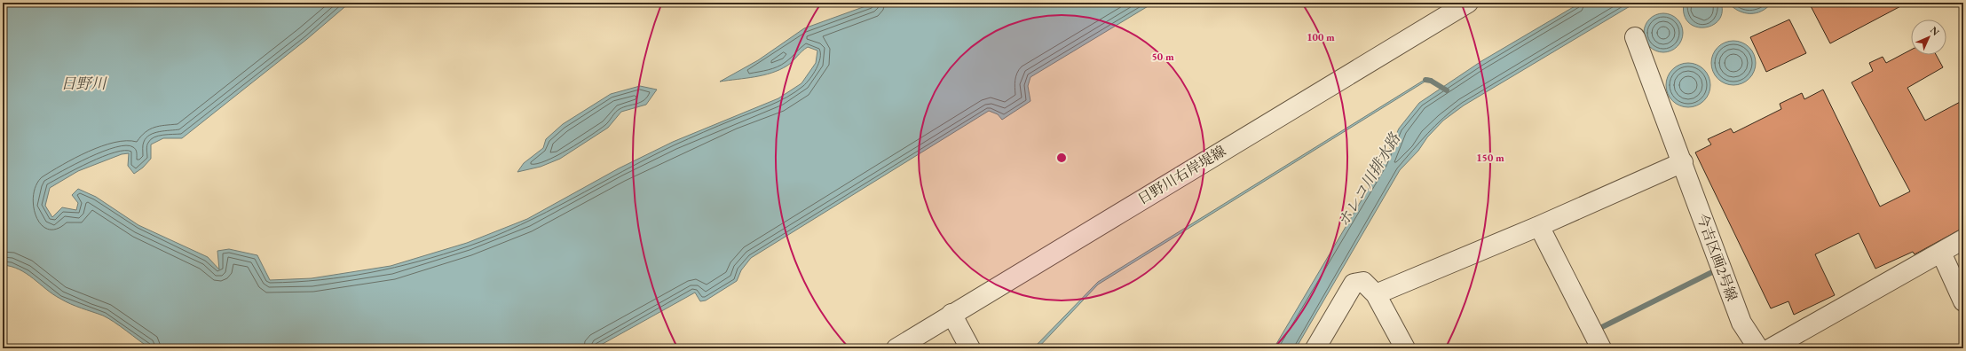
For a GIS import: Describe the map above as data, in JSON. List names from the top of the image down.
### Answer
{
  "streets": {
    "street": ["日野川右岸堤線", "今吉区画2号線"]
  },
  "water": ["日野川", "ホレコ川排水路"],
  "north": "top right",
  "rings": ["100 m", "50 m", "150 m"]
}
